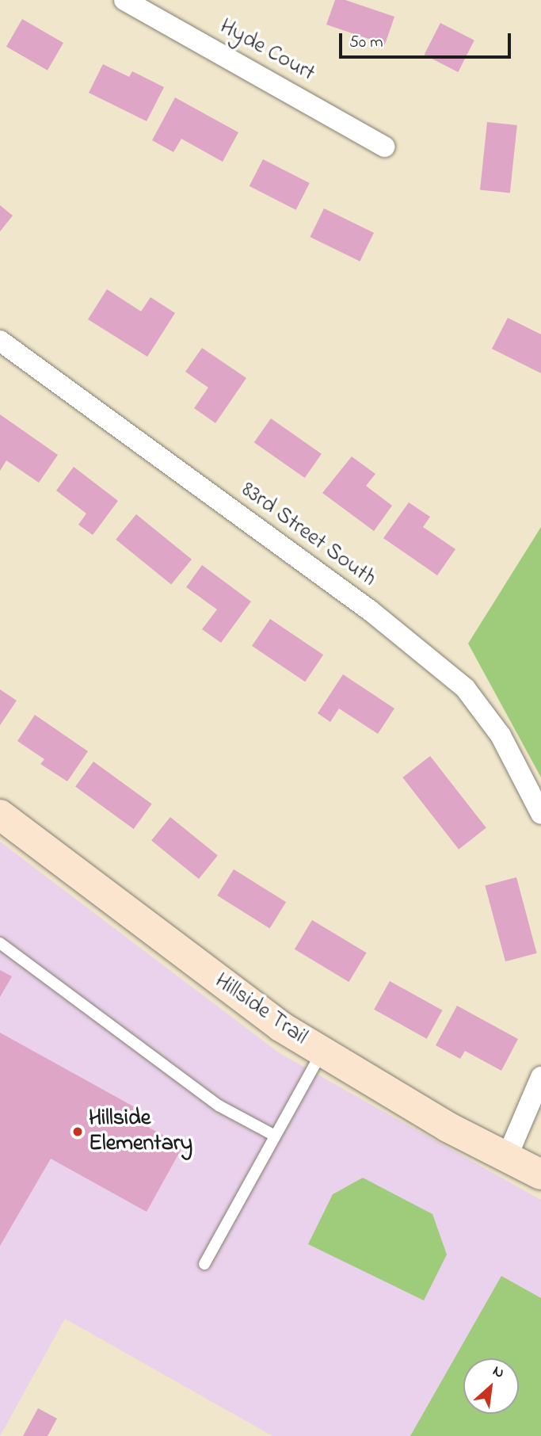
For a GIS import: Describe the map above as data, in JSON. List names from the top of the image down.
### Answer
{
  "streets": {
    "street": ["Hyde Court", "83rd Street South", "Hillside Trail"]
  },
  "places": ["Hillside Elementary"],
  "scale_bar": "50 m",
  "north": "top right"
}
